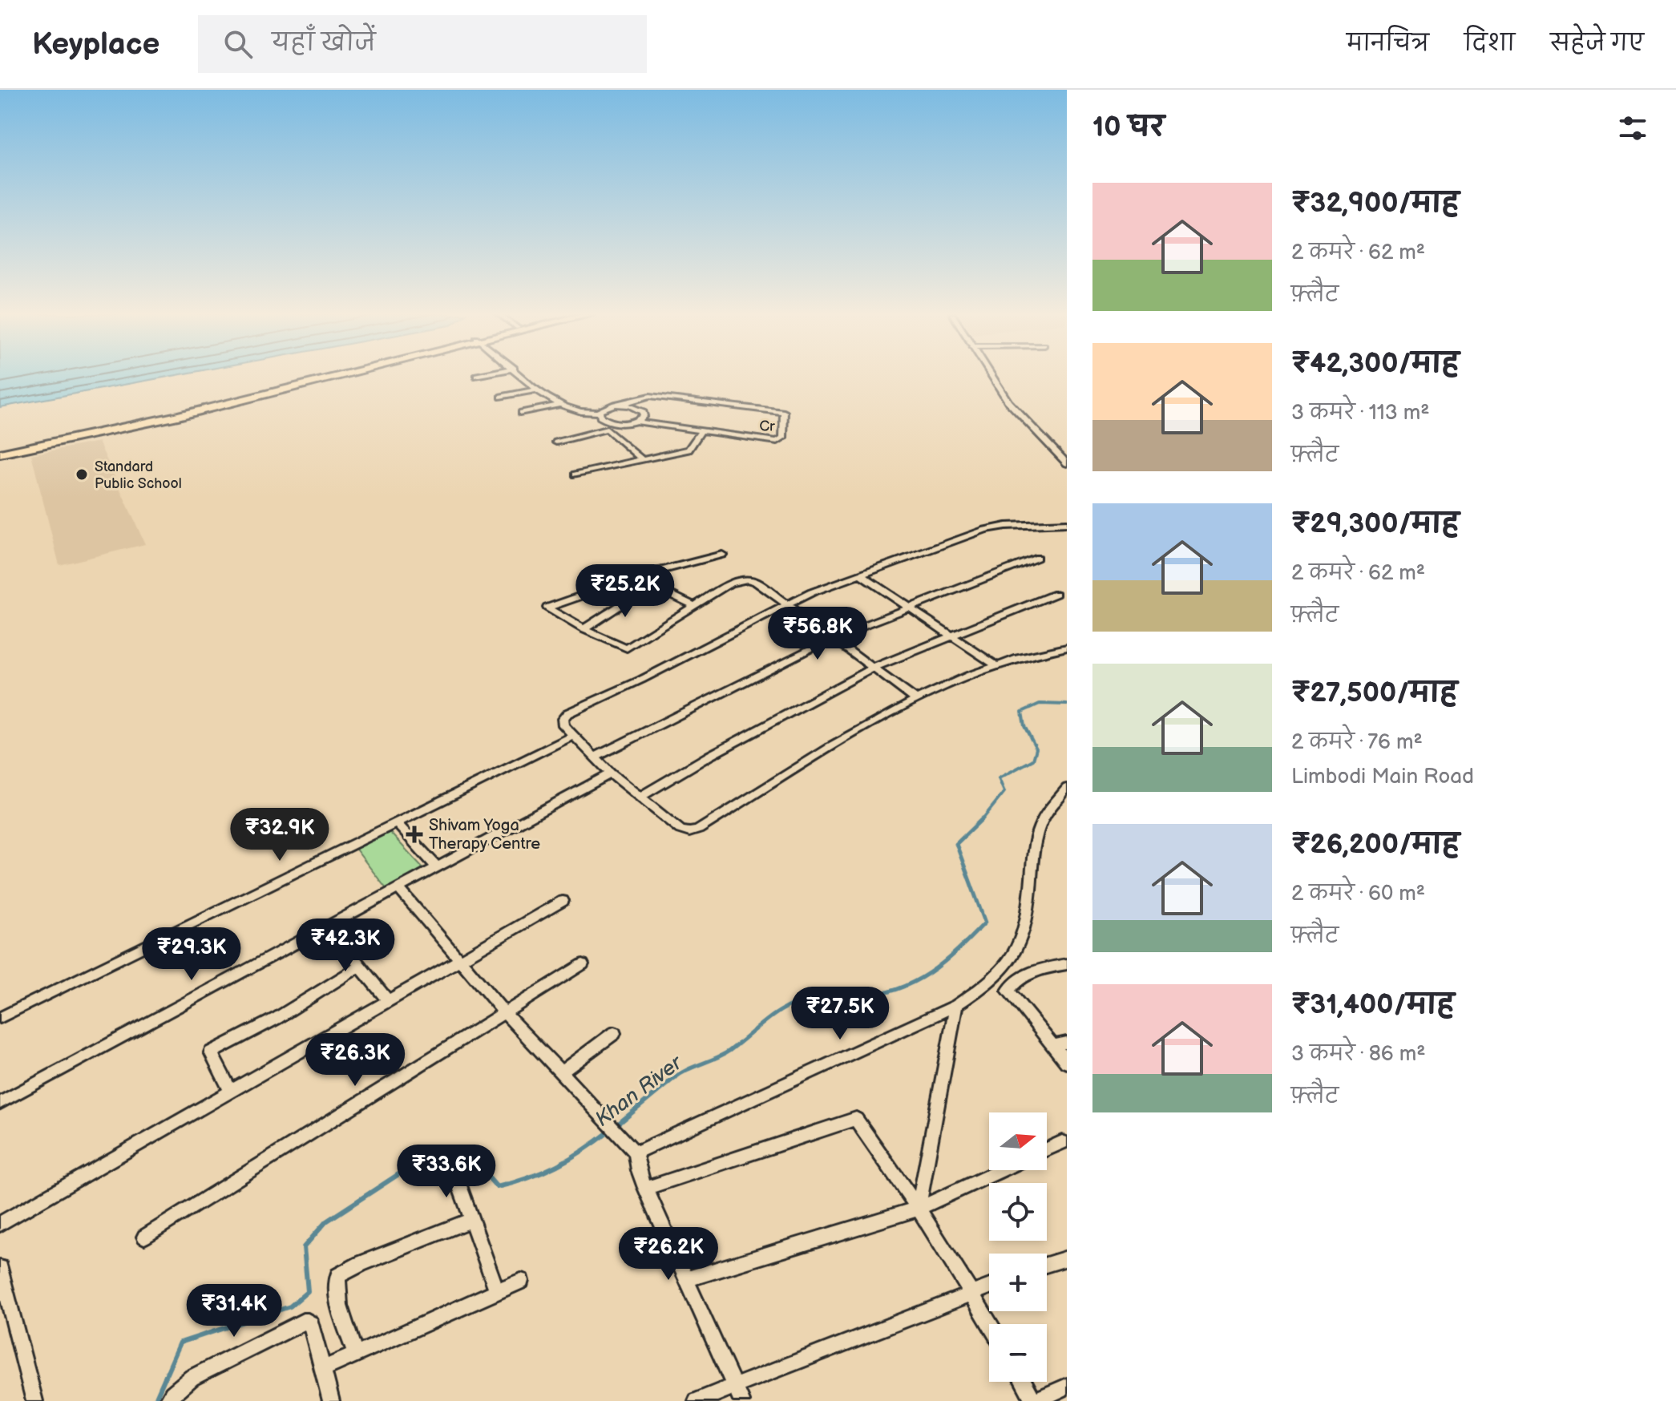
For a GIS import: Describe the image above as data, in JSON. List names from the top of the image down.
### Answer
{
  "streets": {
    "street": ["Cr"]
  },
  "water": ["Khan River"],
  "places": {
    "other": ["Standard Public School"],
    "health": ["Shivam Yoga Therapy Centre"]
  },
  "north": "right",
  "page": {
    "header": "Keyplace",
    "search": "यहाँ खोजें",
    "nav": ["मानचित्र", "दिशा", "सहेजे गए"],
    "heading": "10 घर",
    "list": [
      {
        "name": "₹32,900/माह",
        "note": "2 कमरे · 62 m² · फ़्लैट"
      },
      {
        "name": "₹42,300/माह",
        "note": "3 कमरे · 113 m² · फ़्लैट"
      },
      {
        "name": "₹29,300/माह",
        "note": "2 कमरे · 62 m² · फ़्लैट"
      },
      {
        "name": "₹27,500/माह",
        "note": "2 कमरे · 76 m² · Limbodi Main Road"
      },
      {
        "name": "₹26,200/माह",
        "note": "2 कमरे · 60 m² · फ़्लैट"
      },
      {
        "name": "₹31,400/माह",
        "note": "3 कमरे · 86 m² · फ़्लैट"
      }
    ],
    "price": [
      "₹25.2K",
      "₹56.8K",
      "₹32.9K",
      "₹42.3K",
      "₹29.3K",
      "₹27.5K",
      "₹26.3K",
      "₹33.6K",
      "₹26.2K",
      "₹31.4K"
    ],
    "map_buttons": ["+", "−"]
  }
}
